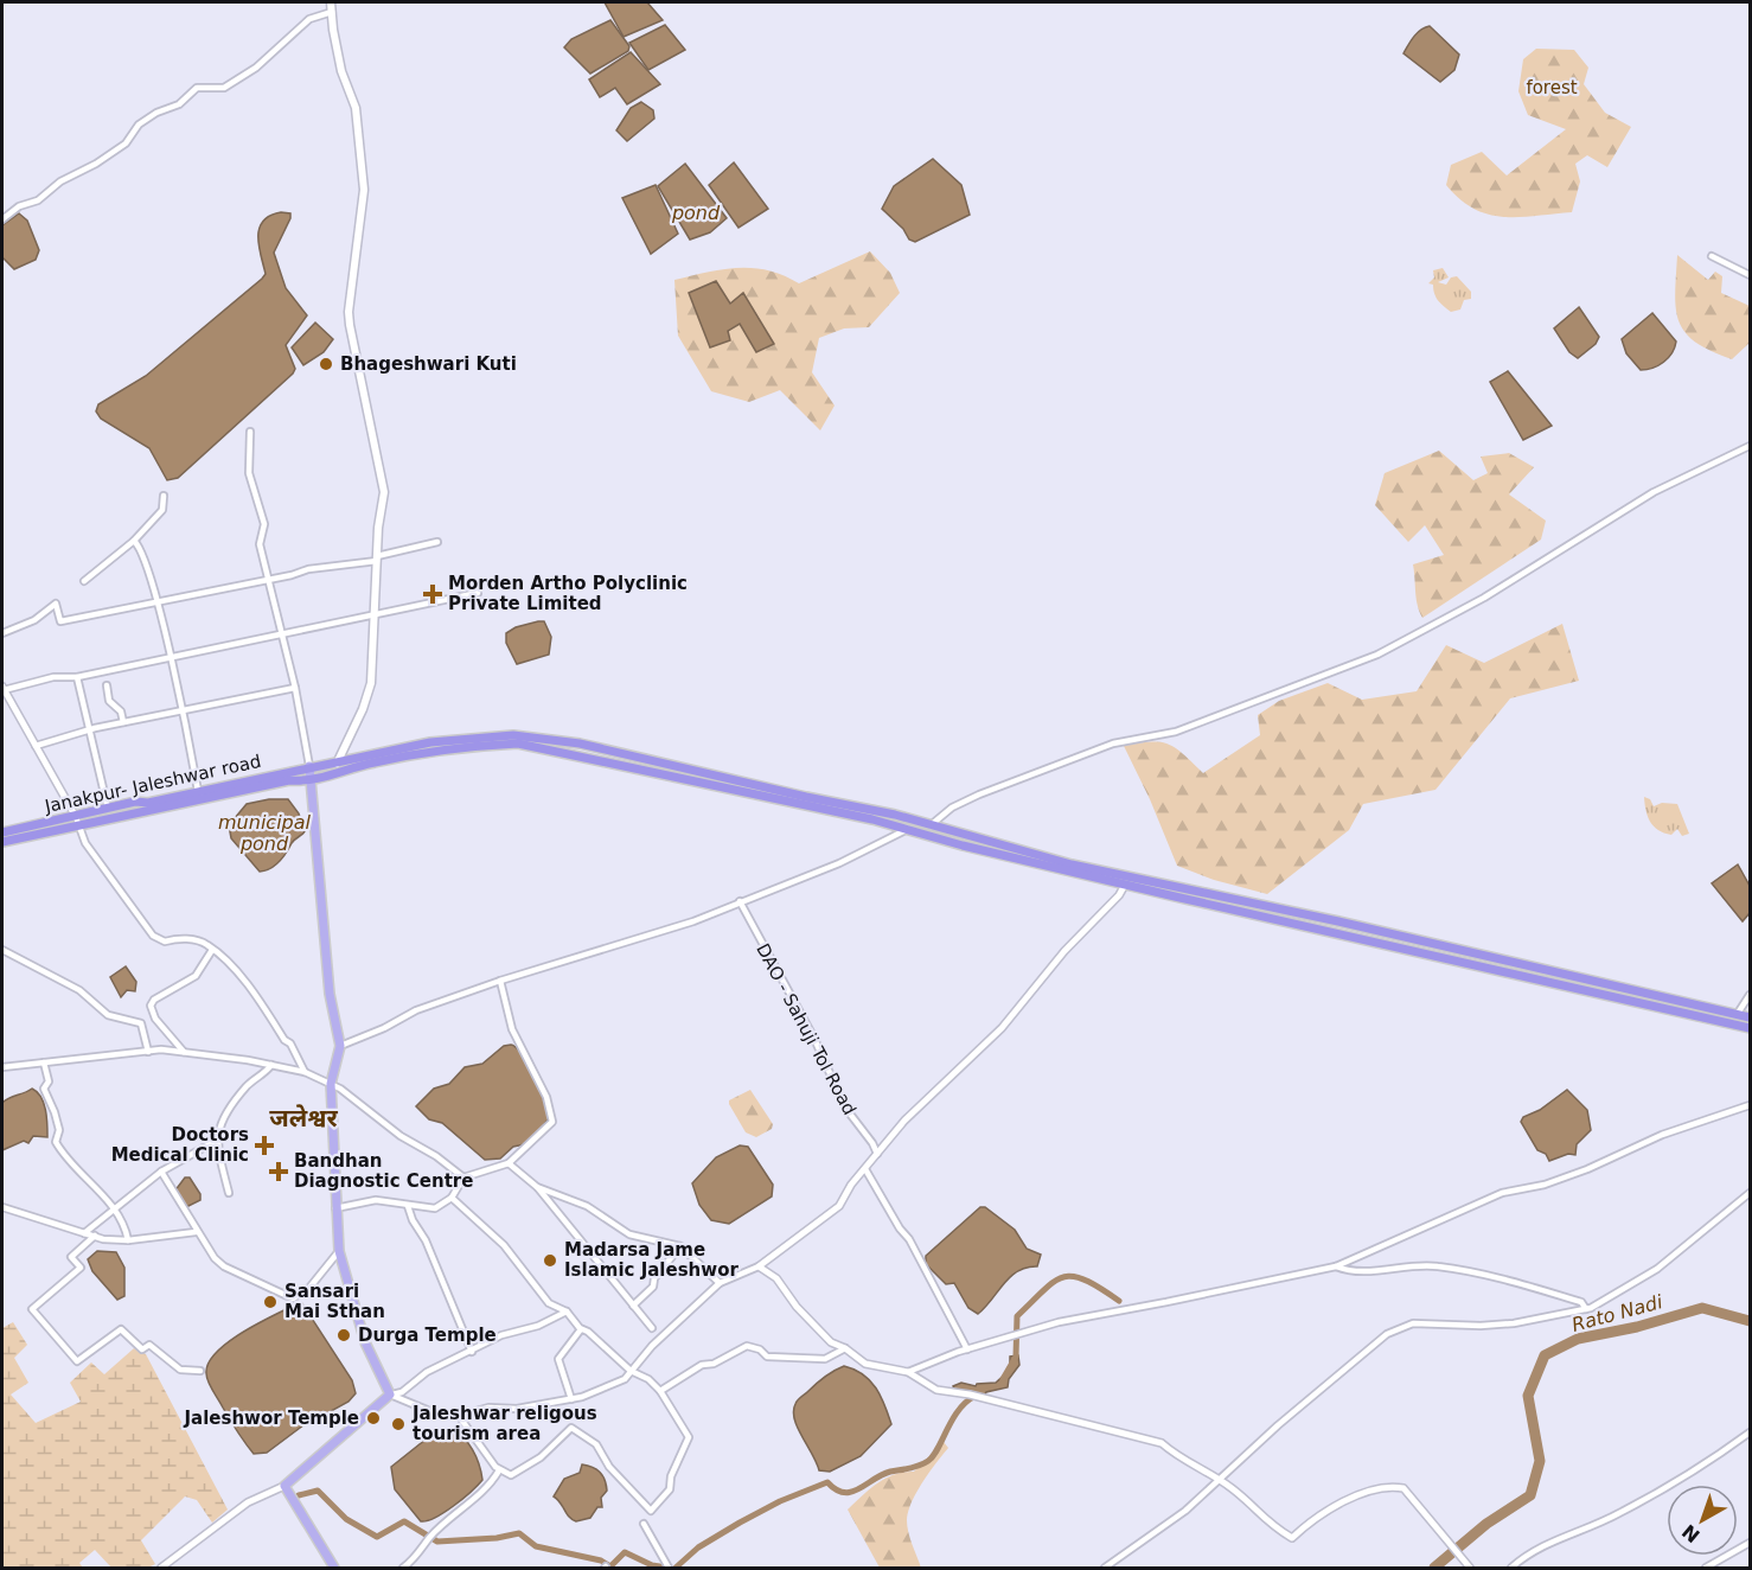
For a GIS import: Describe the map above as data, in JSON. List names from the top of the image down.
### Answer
{
  "streets": {
    "highway": ["Janakpur- Jaleshwar road"],
    "street": ["DAO - Sahuji Tol Road"]
  },
  "districts": ["जलेश्वर"],
  "water": ["pond", "municipal pond", "Rato Nadi"],
  "parks": ["forest"],
  "places": {
    "other": [
      "Bhageshwari Kuti",
      "Madarsa Jame Islamic Jaleshwor",
      "Sansari Mai Sthan",
      "Durga Temple",
      "Jaleshwor Temple",
      "Jaleshwar religous tourism area"
    ],
    "health": ["Morden Artho Polyclinic Private Limited", "Doctors Medical Clinic", "Bandhan Diagnostic Centre"]
  },
  "north": "bottom left"
}
